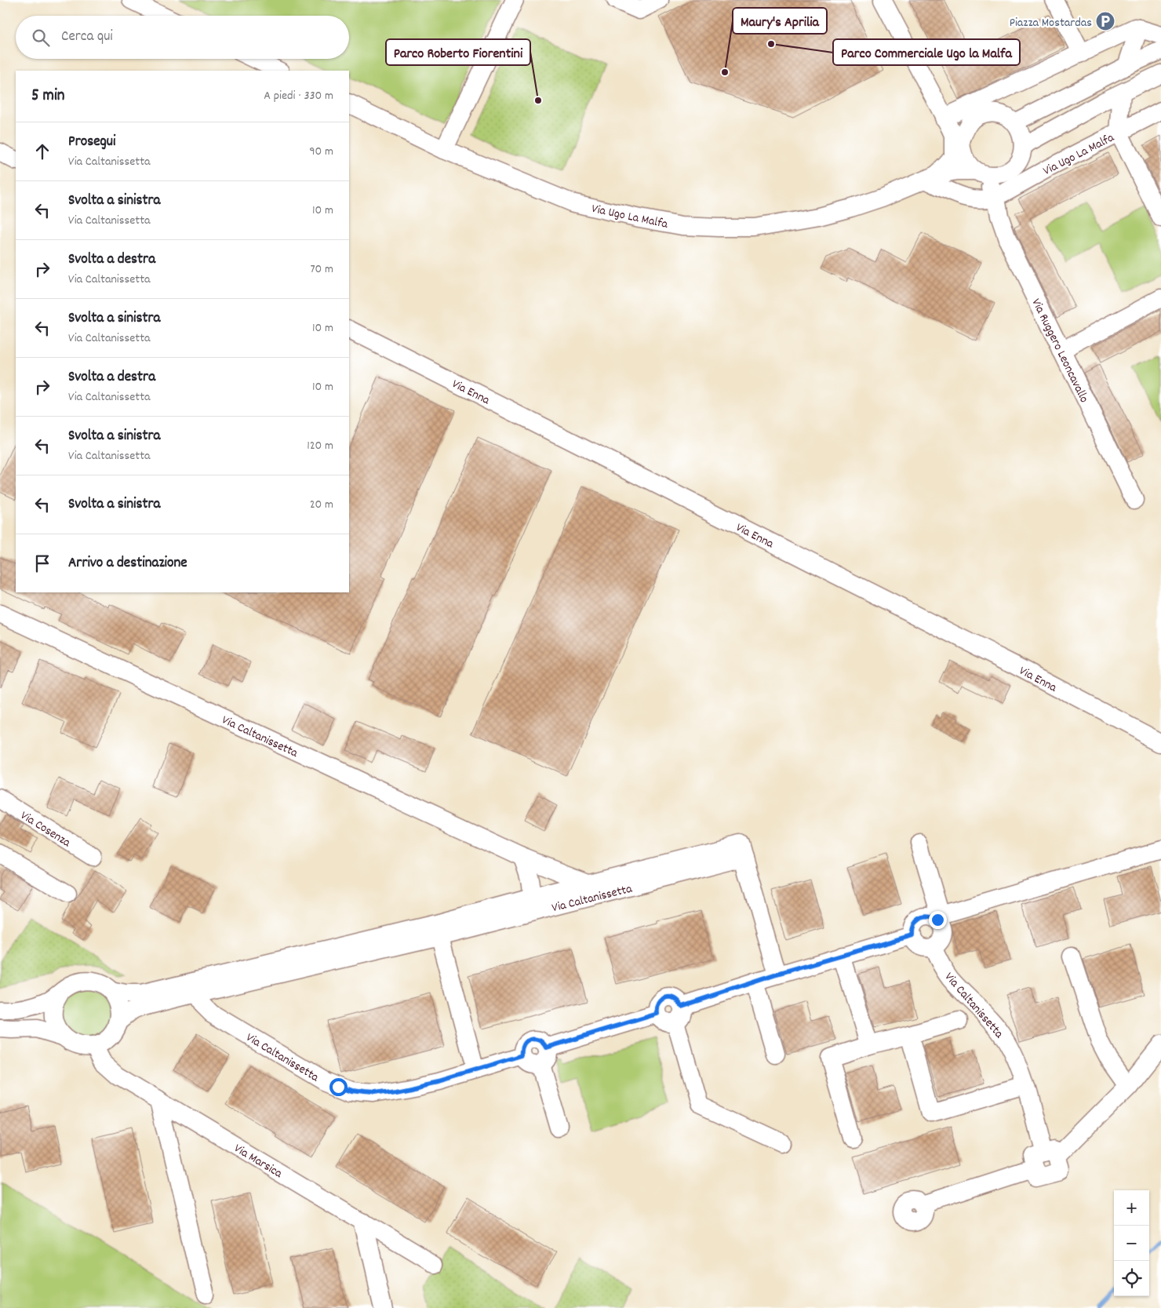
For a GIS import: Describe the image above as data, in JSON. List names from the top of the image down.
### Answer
{
  "streets": {
    "street": [
      "Via Ugo La Malfa",
      "Via Ruggero Leoncavallo",
      "Via Enna",
      "Via Caltanissetta",
      "Via Cosenza",
      "Via Marsica"
    ]
  },
  "crossings": [
    ["Via Ugo La Malfa", "Via Ruggero Leoncavallo"],
    ["Via Caltanissetta", "Via Marsica"]
  ],
  "places": {
    "parking": ["Piazza Mostardas"],
    "other": ["Parco Commerciale Ugo la Malfa", "Maury's Aprilia", "Parco Roberto Fiorentini"]
  },
  "page": {
    "search": "Cerca qui",
    "heading": ["5 min", "A piedi · 330 m"],
    "list": [
      ["Prosegui", "Via Caltanissetta", "90 m"],
      ["Svolta a sinistra", "Via Caltanissetta", "10 m"],
      ["Svolta a destra", "Via Caltanissetta", "70 m"],
      ["Svolta a sinistra", "Via Caltanissetta", "10 m"],
      ["Svolta a destra", "Via Caltanissetta", "10 m"],
      ["Svolta a sinistra", "Via Caltanissetta", "120 m"],
      ["Svolta a sinistra", "20 m"],
      "Arrivo a destinazione"
    ],
    "map_buttons": ["+", "−"]
  }
}
